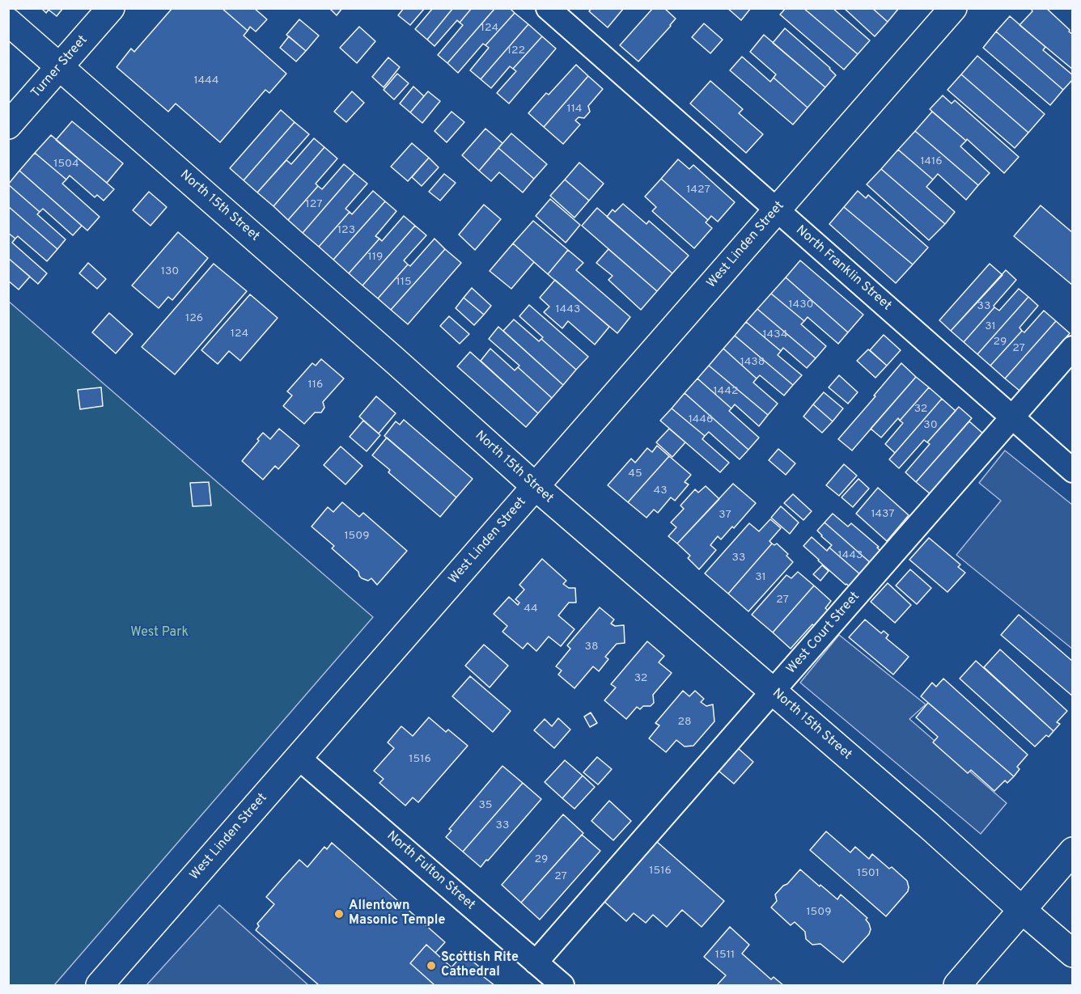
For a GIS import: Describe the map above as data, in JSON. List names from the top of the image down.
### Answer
{
  "streets": {
    "main road": ["Turner Street", "North 15th Street", "West Linden Street"],
    "street": ["North Franklin Street", "West Court Street", "North Fulton Street"]
  },
  "crossings": [
    ["Turner Street", "North 15th Street"],
    ["North 15th Street", "West Linden Street"],
    ["North 15th Street", "West Court Street"],
    ["West Linden Street", "North Franklin Street"],
    ["West Linden Street", "North Fulton Street"],
    ["North Franklin Street", "West Court Street"],
    ["West Court Street", "North Fulton Street"]
  ],
  "parks": ["West Park"],
  "places": ["Allentown Masonic Temple", "Scottish Rite Cathedral"],
  "house_numbers": [
    "124",
    "122",
    "1444",
    "114",
    "1416",
    "1504",
    "1427",
    "127",
    "123",
    "119",
    "130",
    "115",
    "1430",
    "33",
    "1443",
    "126",
    "31",
    "124",
    "1434",
    "29",
    "27",
    "1438",
    "116",
    "1442",
    "32",
    "1446",
    "30",
    "45",
    "43",
    "1437",
    "37",
    "1509",
    "1443",
    "33",
    "31",
    "27",
    "44",
    "38",
    "32",
    "28",
    "1516",
    "35",
    "33",
    "29",
    "1516",
    "1501",
    "27",
    "1509",
    "1511"
  ]
}
